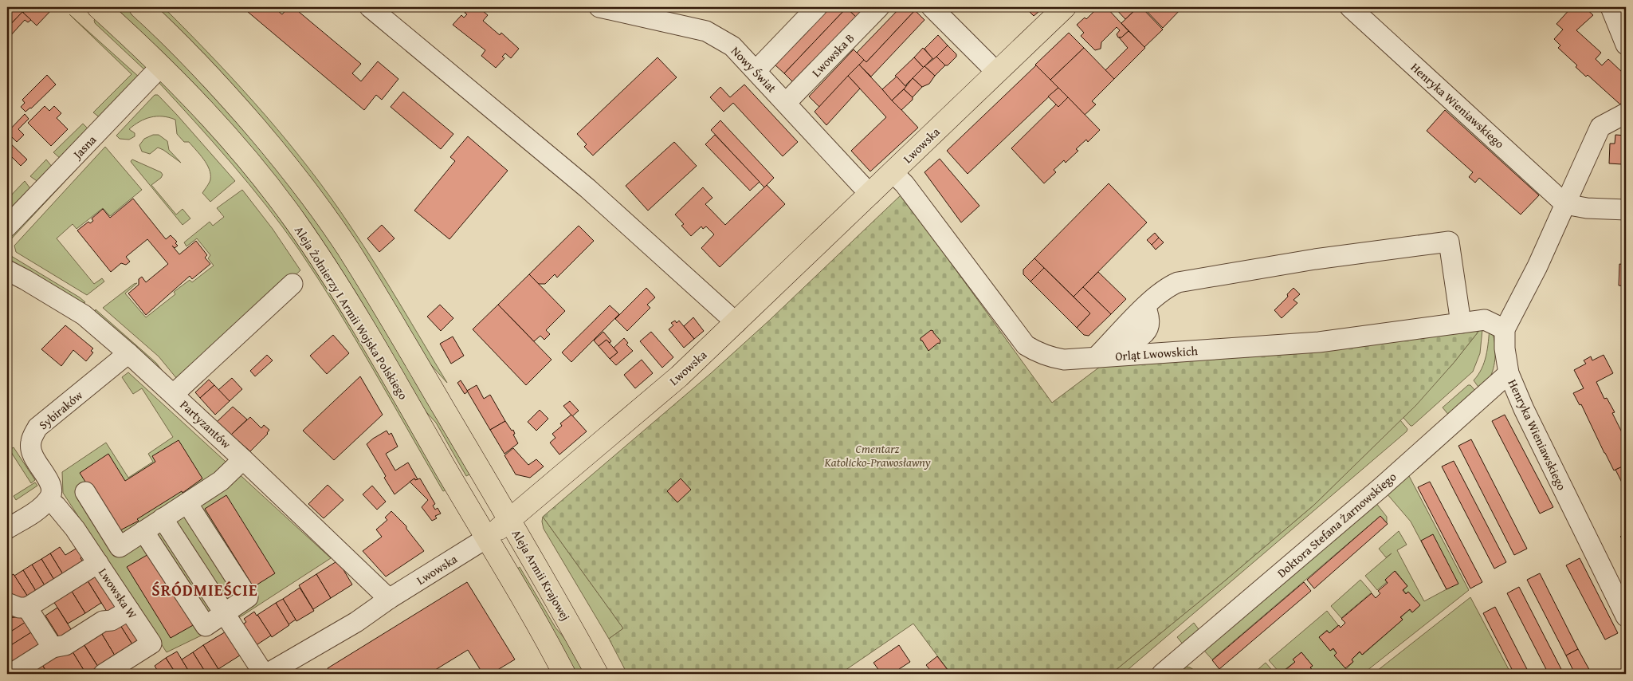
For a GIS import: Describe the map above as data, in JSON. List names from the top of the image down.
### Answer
{
  "streets": {
    "main road": ["Lwowska", "Aleja Żołnierzy I Armii Wojska Polskiego", "Aleja Armii Krajowej"],
    "street": [
      "Lwowska B",
      "Nowy Świat",
      "Henryka Wieniawskiego",
      "Jasna",
      "Orląt Lwowskich",
      "Sybiraków",
      "Partyzantów",
      "Doktora Stefana Żarnowskiego",
      "Lwowska W"
    ]
  },
  "crossings": [
    ["Lwowska B", "Nowy Świat"],
    ["Nowy Świat", "Lwowska"],
    ["Henryka Wieniawskiego", "Orląt Lwowskich"],
    ["Henryka Wieniawskiego", "Doktora Stefana Żarnowskiego"],
    ["Lwowska", "Aleja Żołnierzy I Armii Wojska Polskiego"],
    ["Lwowska", "Orląt Lwowskich"],
    ["Lwowska", "Partyzantów"],
    ["Lwowska", "Aleja Armii Krajowej"],
    ["Jasna", "Aleja Żołnierzy I Armii Wojska Polskiego"],
    ["Sybiraków", "Partyzantów"],
    ["Sybiraków", "Lwowska W"]
  ],
  "districts": ["ŚRÓDMIEŚCIE"],
  "parks": ["Cmentarz Katolicko-Prawosławny"]
}
